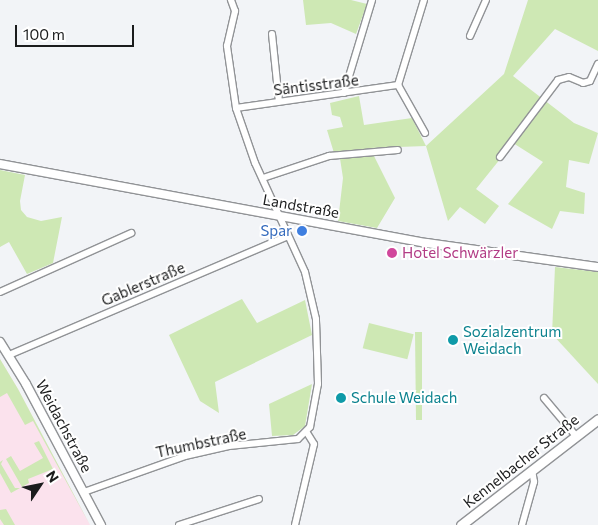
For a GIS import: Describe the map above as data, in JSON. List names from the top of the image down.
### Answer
{
  "streets": {
    "main road": ["Kennelbacher Straße"],
    "street": [
      "Säntisstraße",
      "Landstraße",
      "Gablerstraße",
      "Weidachstraße",
      "Thumbstraße"
    ]
  },
  "crossings": [
    ["Gablerstraße", "Weidachstraße"],
    ["Weidachstraße", "Thumbstraße"]
  ],
  "places": [
    "Spar",
    "Hotel Schwärzler",
    "Sozialzentrum Weidach",
    "Schule Weidach"
  ],
  "scale_bar": "100 m",
  "north": "top right"
}
